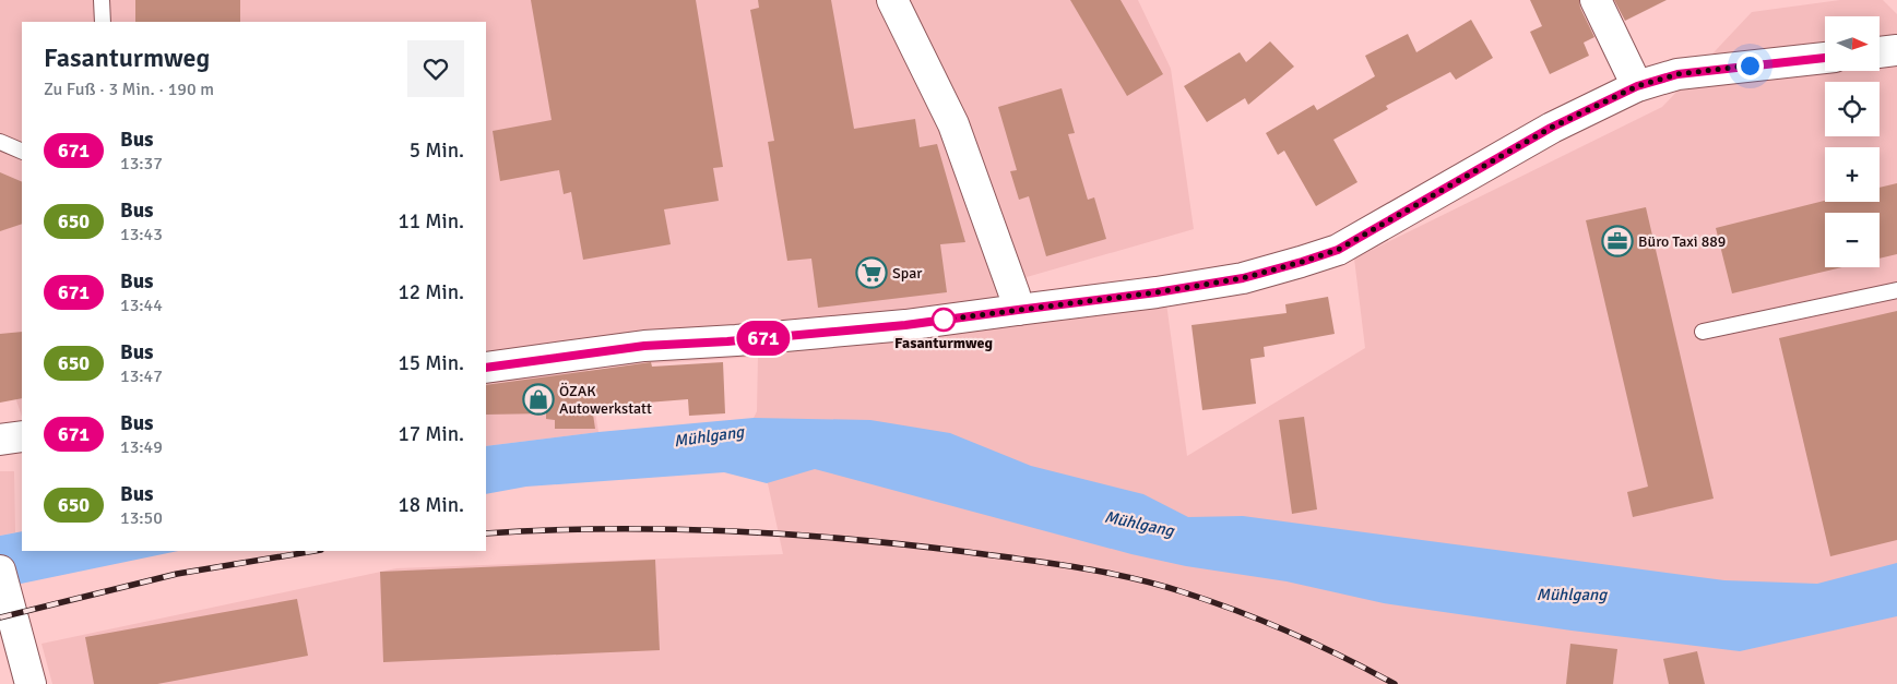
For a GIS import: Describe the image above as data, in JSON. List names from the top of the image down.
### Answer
{
  "water": ["Mühlgang"],
  "places": {
    "office": ["Büro Taxi 889"],
    "supermarket": ["Spar"],
    "other": ["Fasanturmweg"],
    "shop": ["ÖZAK Autowerkstatt"]
  },
  "lines": ["bus line 671"],
  "north": "right",
  "page": {
    "on_map": "671",
    "map_buttons": ["+", "−"],
    "heading": ["Fasanturmweg", "Zu Fuß · 3 Min. · 190 m"],
    "list": [
      {
        "mark": "671",
        "name": "Bus",
        "note": "13:37",
        "value": "5 Min."
      },
      {
        "mark": "650",
        "name": "Bus",
        "note": "13:43",
        "value": "11 Min."
      },
      {
        "mark": "671",
        "name": "Bus",
        "note": "13:44",
        "value": "12 Min."
      },
      {
        "mark": "650",
        "name": "Bus",
        "note": "13:47",
        "value": "15 Min."
      },
      {
        "mark": "671",
        "name": "Bus",
        "note": "13:49",
        "value": "17 Min."
      },
      {
        "mark": "650",
        "name": "Bus",
        "note": "13:50",
        "value": "18 Min."
      }
    ]
  }
}
